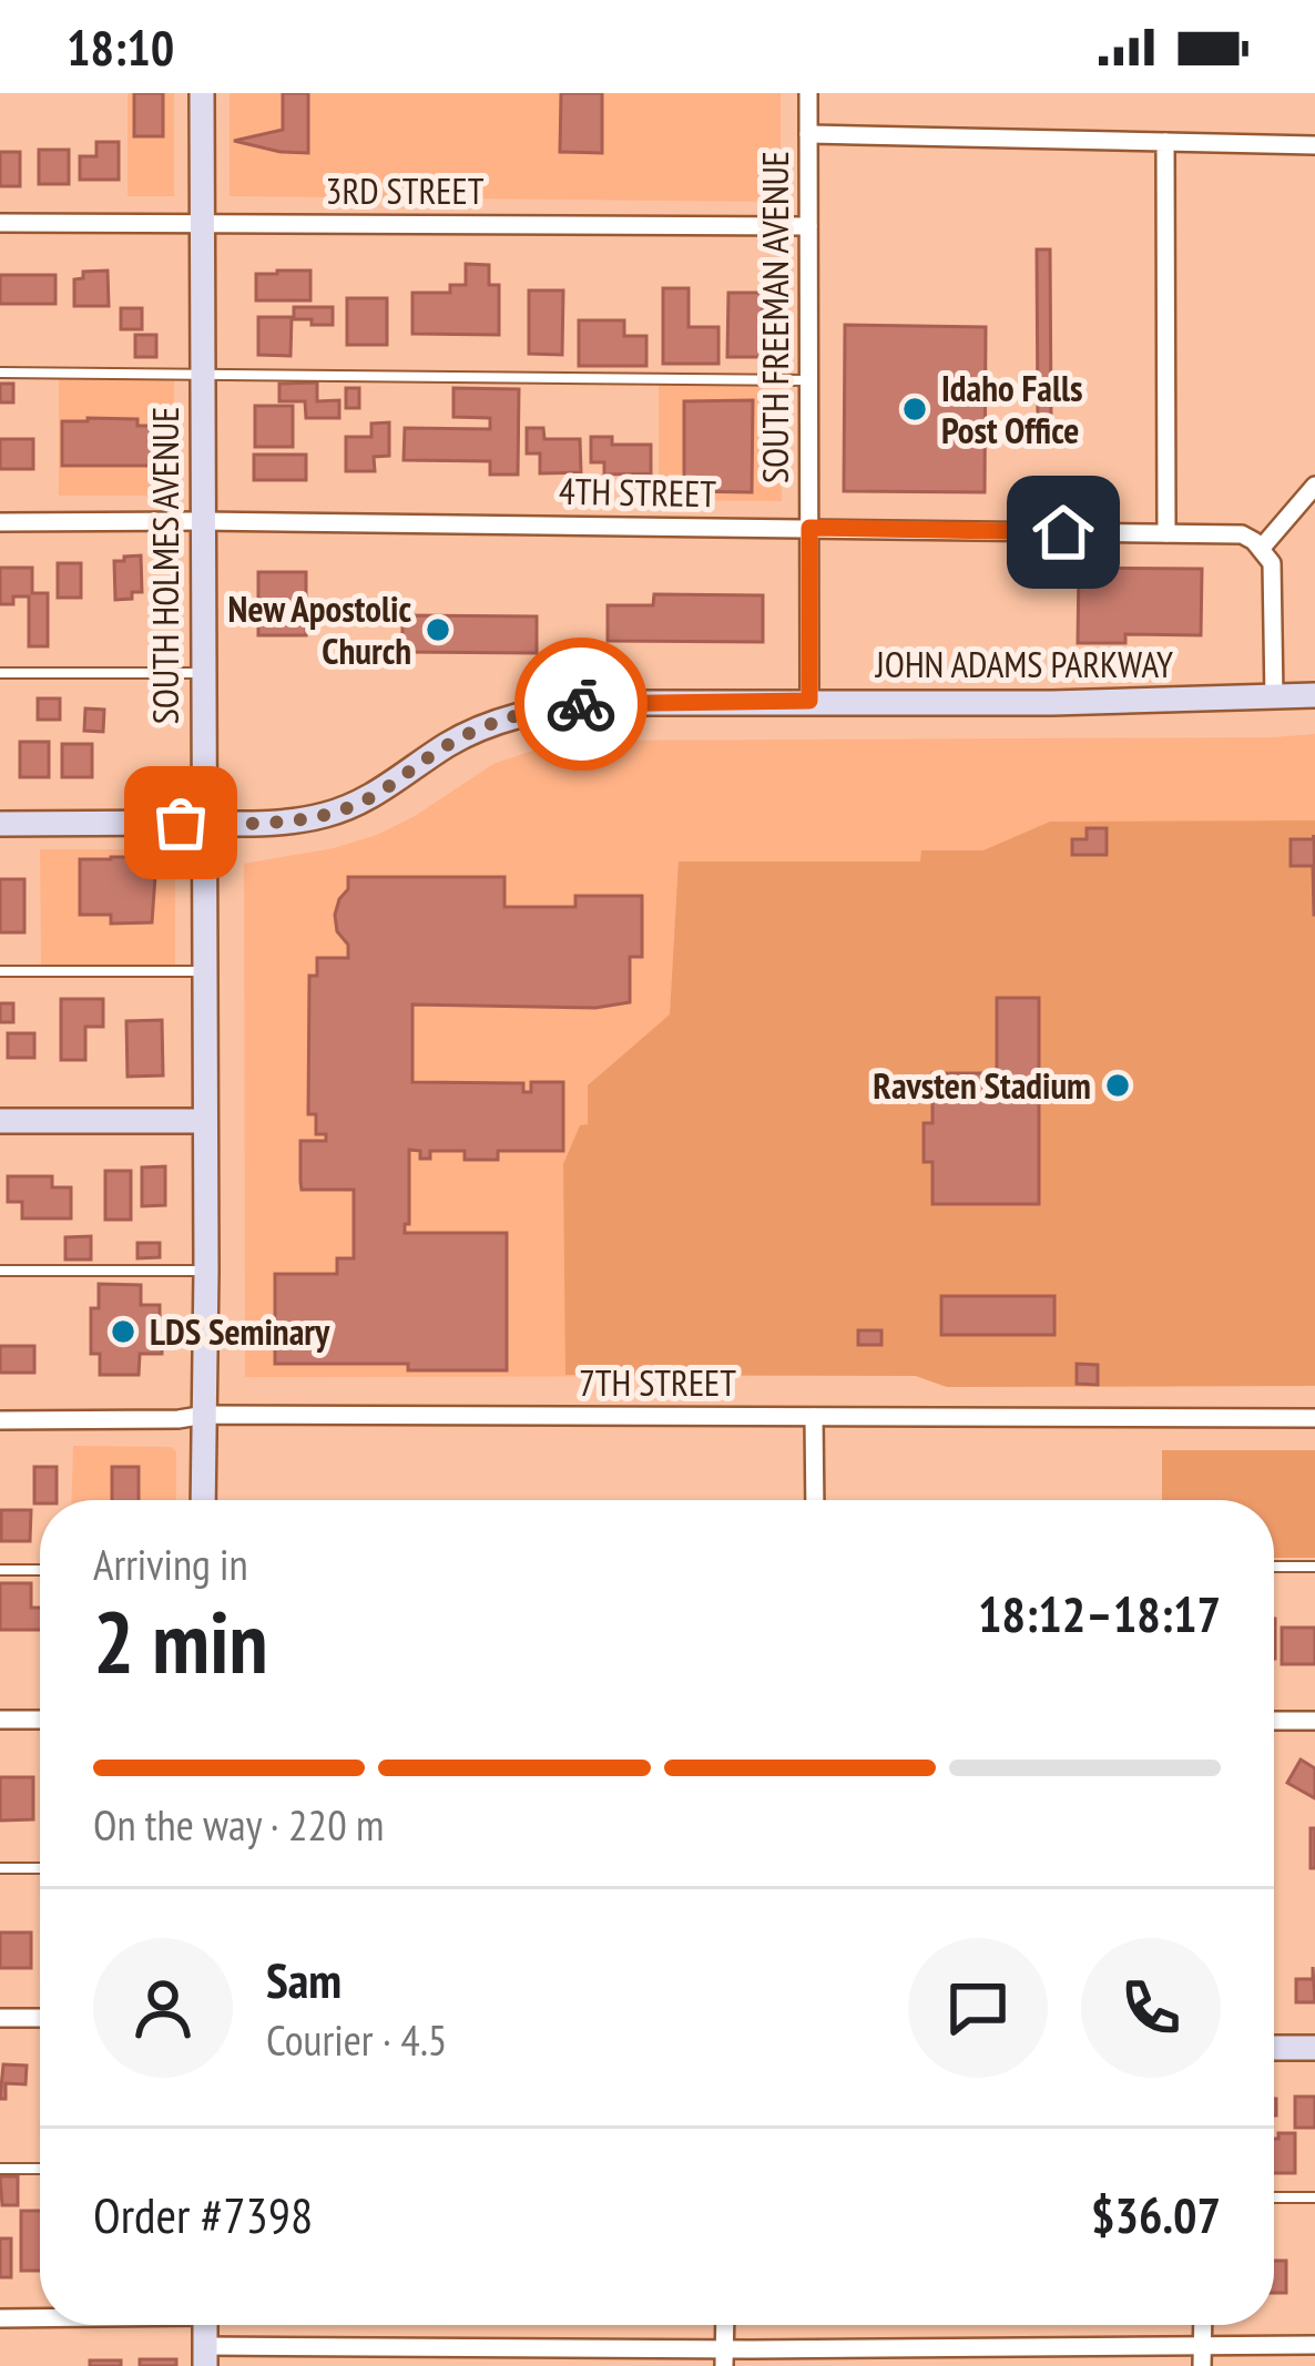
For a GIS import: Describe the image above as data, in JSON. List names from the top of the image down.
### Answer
{
  "streets": {
    "street": [
      "3RD STREET",
      "SOUTH FREEMAN AVENUE",
      "4TH STREET",
      "SOUTH HOLMES AVENUE",
      "JOHN ADAMS PARKWAY",
      "7TH STREET"
    ]
  },
  "crossings": [
    ["3RD STREET", "SOUTH FREEMAN AVENUE"],
    ["3RD STREET", "SOUTH HOLMES AVENUE"],
    ["SOUTH FREEMAN AVENUE", "4TH STREET"],
    ["SOUTH FREEMAN AVENUE", "JOHN ADAMS PARKWAY"],
    ["4TH STREET", "SOUTH HOLMES AVENUE"],
    ["SOUTH HOLMES AVENUE", "JOHN ADAMS PARKWAY"],
    ["SOUTH HOLMES AVENUE", "7TH STREET"]
  ],
  "places": [
    "Idaho Falls Post Office",
    "New Apostolic Church",
    "Ravsten Stadium",
    "LDS Seminary"
  ],
  "page": {
    "status": "18:10",
    "heading": ["2 min", "Arriving in", "18:12–18:17"],
    "panel": [
      "Sam",
      "Courier · 4.5",
      "Order #7398",
      "$36.07"
    ],
    "bar": "On the way · 220 m"
  }
}
